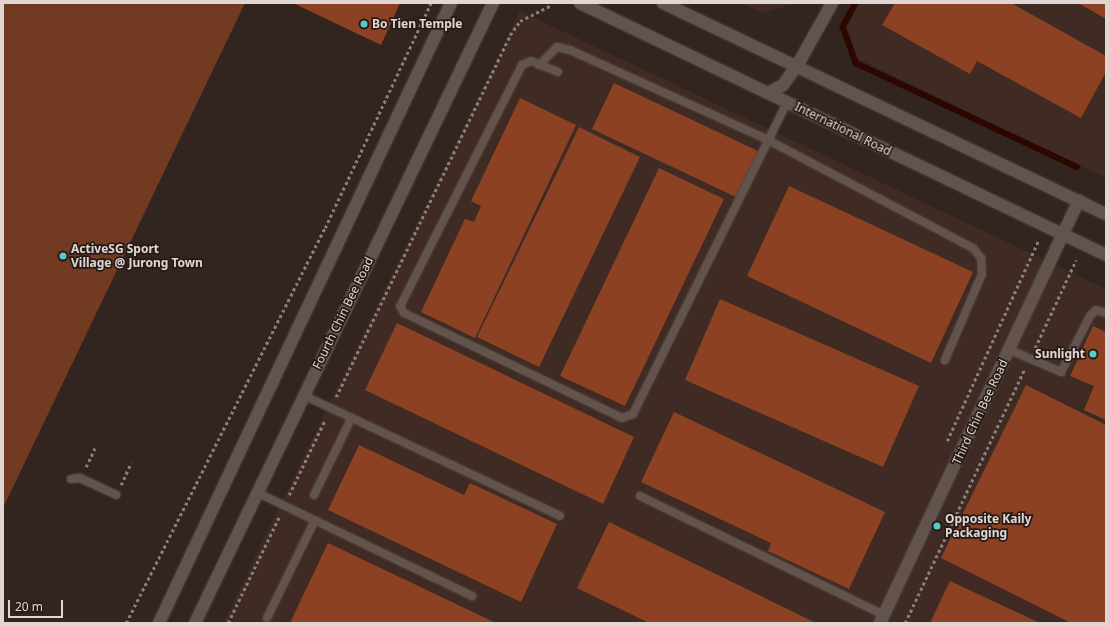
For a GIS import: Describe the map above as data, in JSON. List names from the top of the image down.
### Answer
{
  "streets": {
    "street": ["International Road", "Fourth Chin Bee Road", "Third Chin Bee Road"]
  },
  "crossings": [
    ["International Road", "Third Chin Bee Road"]
  ],
  "places": [
    "Bo Tien Temple",
    "ActiveSG Sport Village @ Jurong Town",
    "Sunlight",
    "Opposite Kaily Packaging"
  ],
  "scale_bar": "20 m"
}
